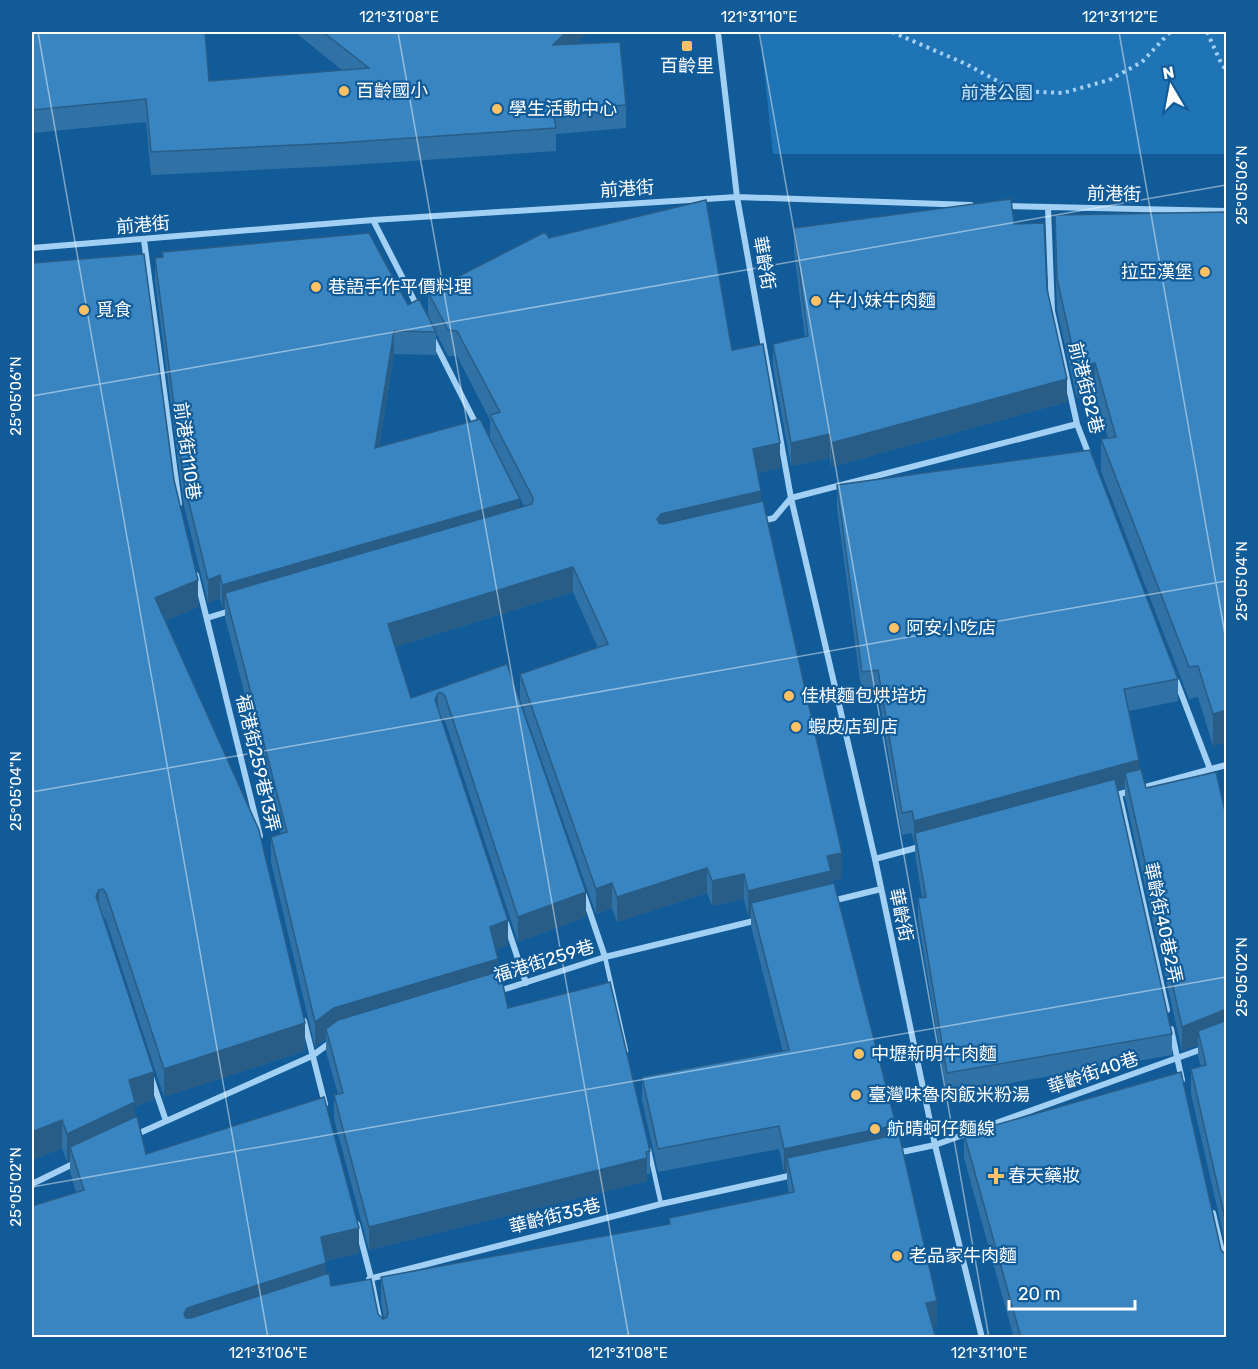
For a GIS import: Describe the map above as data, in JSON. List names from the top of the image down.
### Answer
{
  "streets": {
    "street": [
      "前港街",
      "華齡街",
      "前港街82巷",
      "前港街110巷",
      "福港街259巷13弄",
      "華齡街40巷2弄",
      "福港街259巷",
      "華齡街40巷",
      "華齡街35巷"
    ]
  },
  "crossings": [
    ["前港街", "華齡街"],
    ["前港街", "前港街82巷"],
    ["前港街", "前港街110巷"],
    ["華齡街", "華齡街40巷"]
  ],
  "parks": ["前港公園"],
  "places": {
    "transit": ["百齡里"],
    "other": [
      "百齡國小",
      "學生活動中心",
      "拉亞漢堡",
      "巷語手作平價料理",
      "牛小妹牛肉麵",
      "覓食",
      "阿安小吃店",
      "佳棋麵包烘培坊",
      "蝦皮店到店",
      "中壢新明牛肉麵",
      "臺灣味魯肉飯米粉湯",
      "航晴蚵仔麵線",
      "老品家牛肉麵"
    ],
    "health": ["春天藥妝"]
  },
  "scale_bar": "20 m",
  "north": "top",
  "coordinates": [
    "121°31'08\"E",
    "121°31'10\"E",
    "121°31'12\"E",
    "25°05'06\"N",
    "25°05'04\"N",
    "25°05'02\"N",
    "121°31'06\"E"
  ]
}
